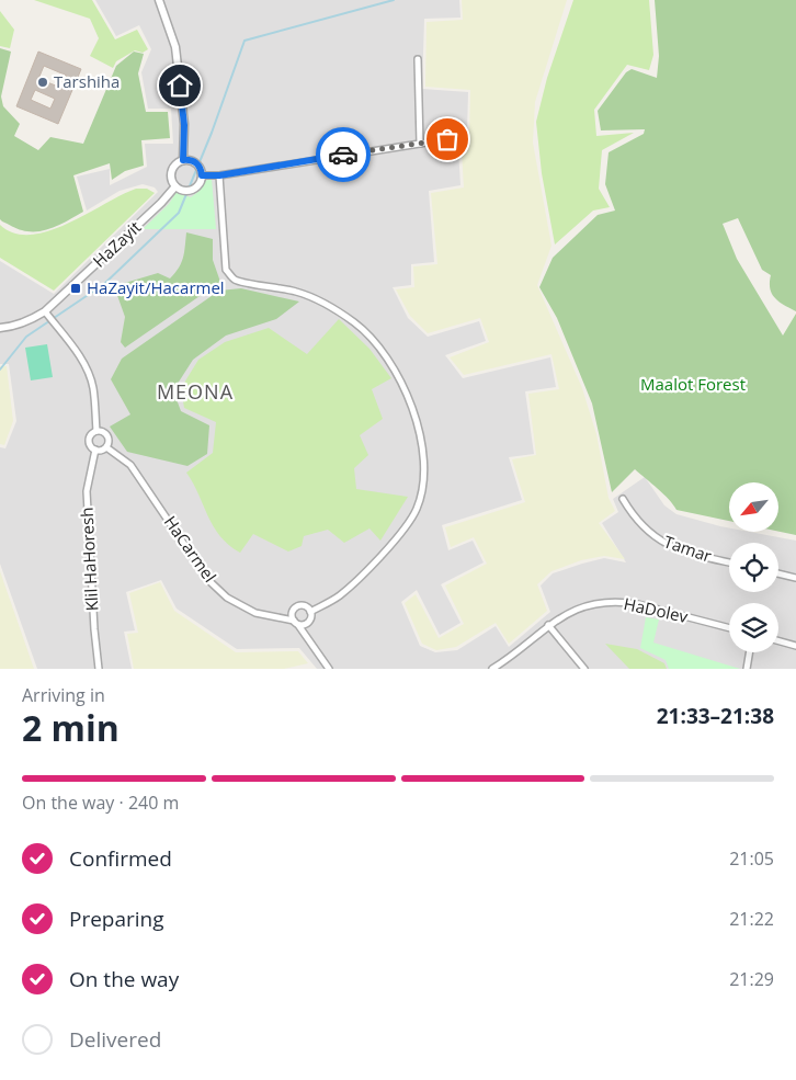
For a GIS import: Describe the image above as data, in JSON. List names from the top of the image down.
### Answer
{
  "streets": {
    "street": [
      "HaZayit",
      "HaCarmel",
      "Tamar",
      "Klil HaHoresh",
      "HaDolev"
    ]
  },
  "crossings": [
    ["HaCarmel", "Klil HaHoresh"]
  ],
  "districts": ["MEONA"],
  "parks": ["Maalot Forest"],
  "places": {
    "other": ["Tarshiha"],
    "transit": ["HaZayit/Hacarmel"]
  },
  "north": "bottom left",
  "page": {
    "heading": ["2 min", "Arriving in", "21:33–21:38"],
    "bar": "On the way · 240 m",
    "list": [
      ["Confirmed", "21:05"],
      ["Preparing", "21:22"],
      ["On the way", "21:29"],
      "Delivered"
    ]
  }
}
